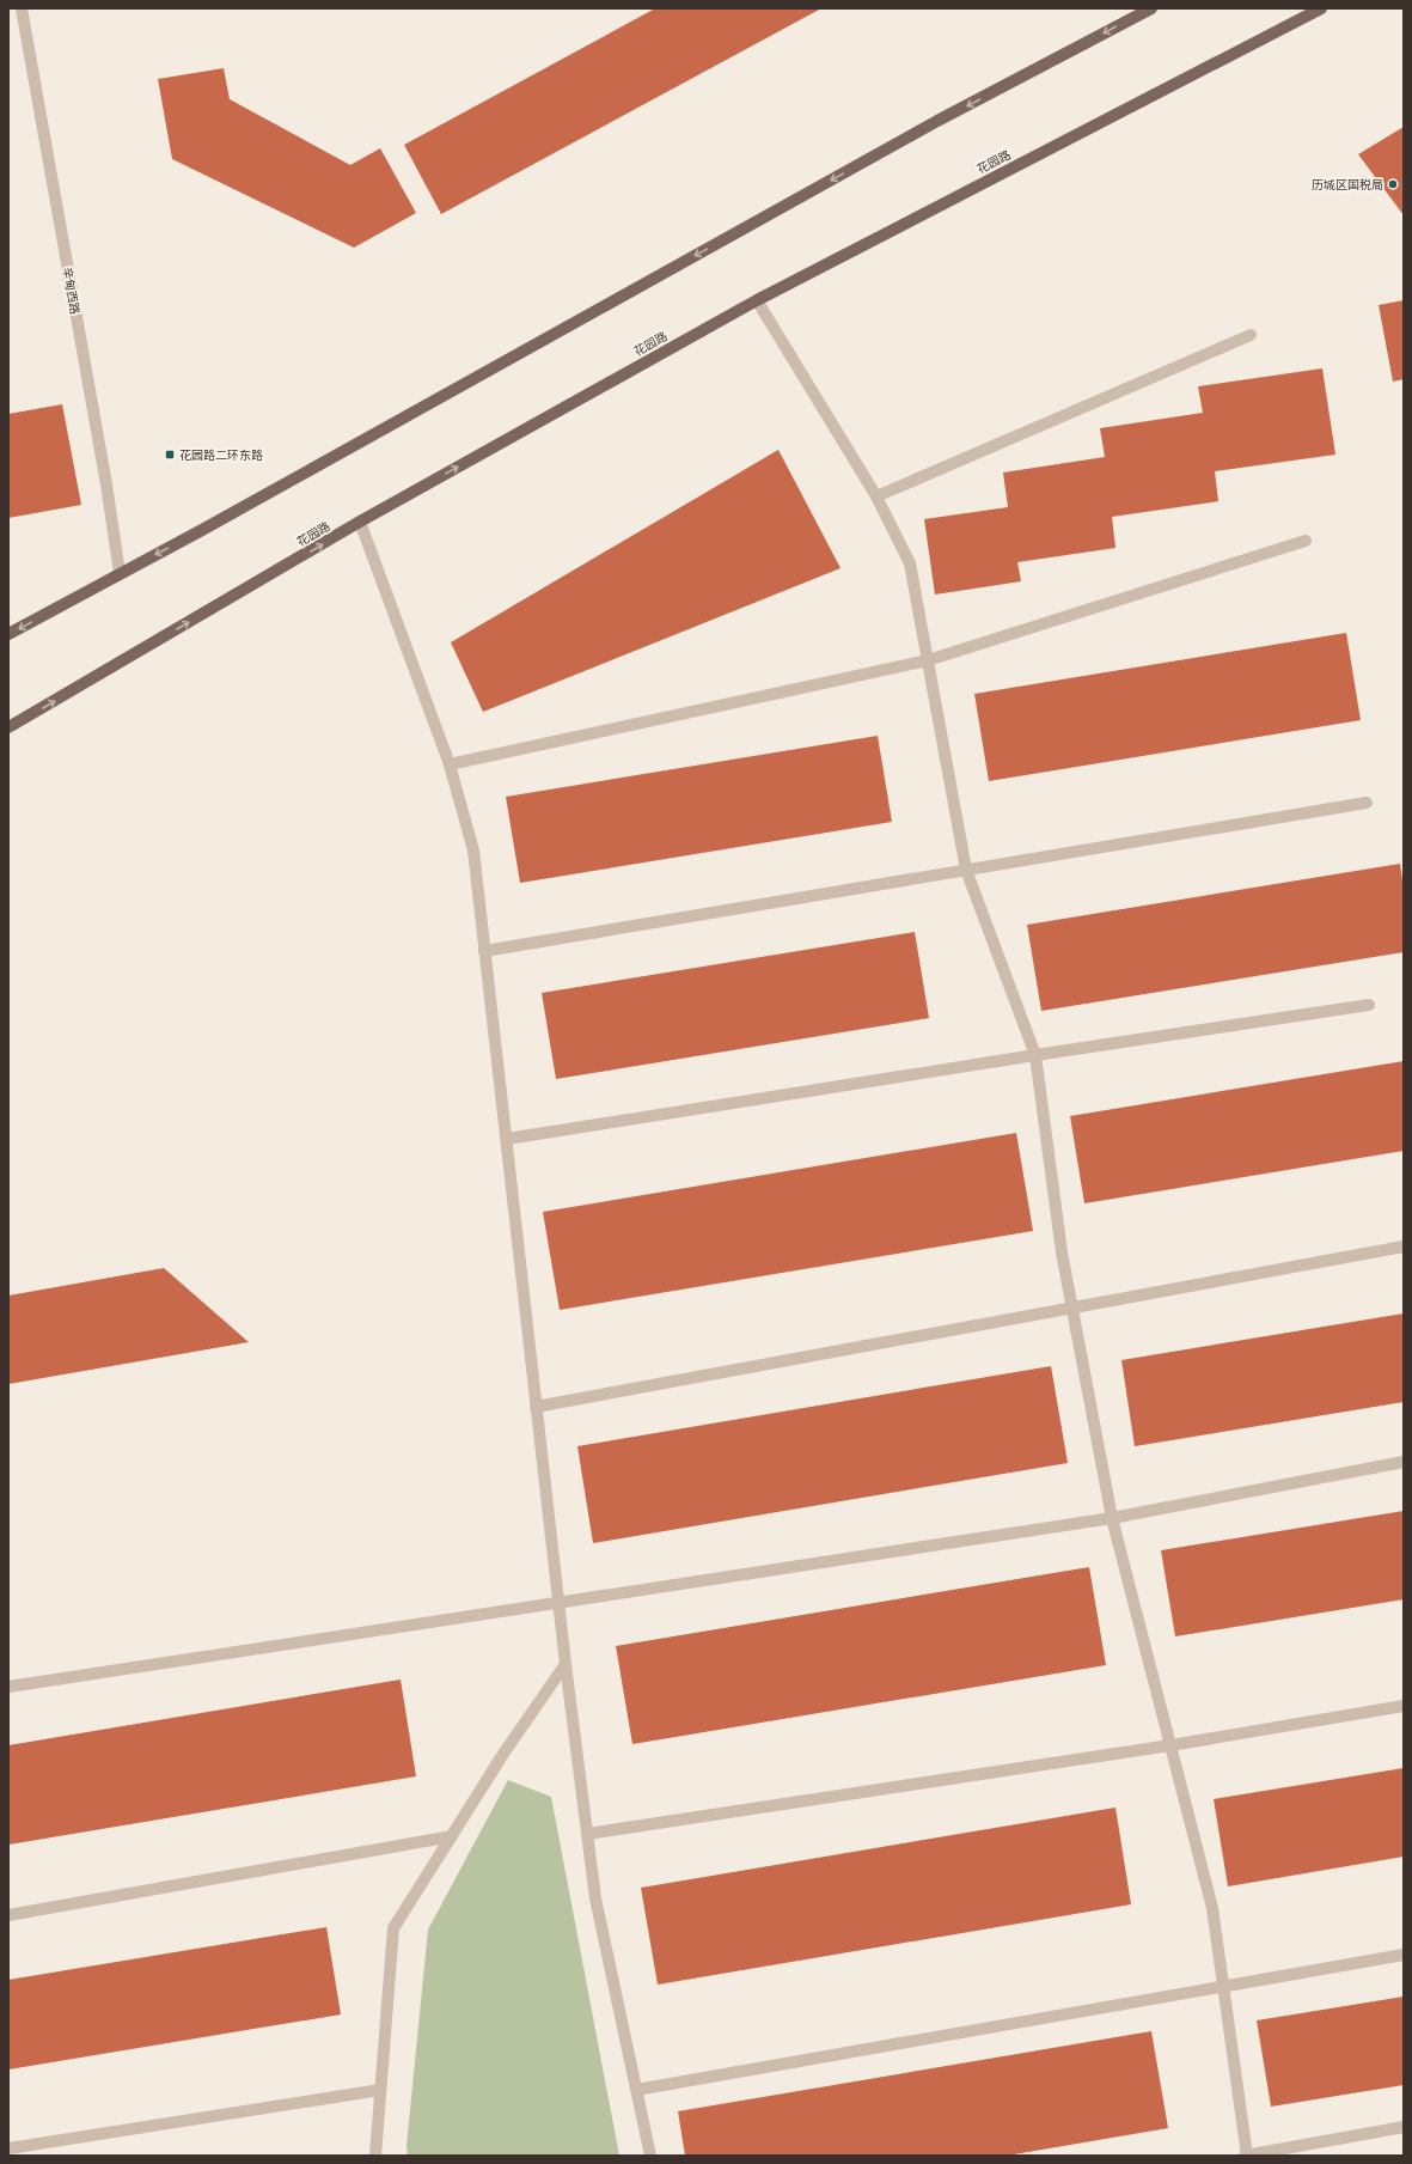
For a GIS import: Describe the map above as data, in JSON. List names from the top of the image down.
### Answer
{
  "streets": {
    "main road": ["花园路"],
    "street": ["辛甸西路"]
  },
  "places": {
    "other": ["历城区国税局"],
    "transit": ["花园路二环东路"]
  }
}
